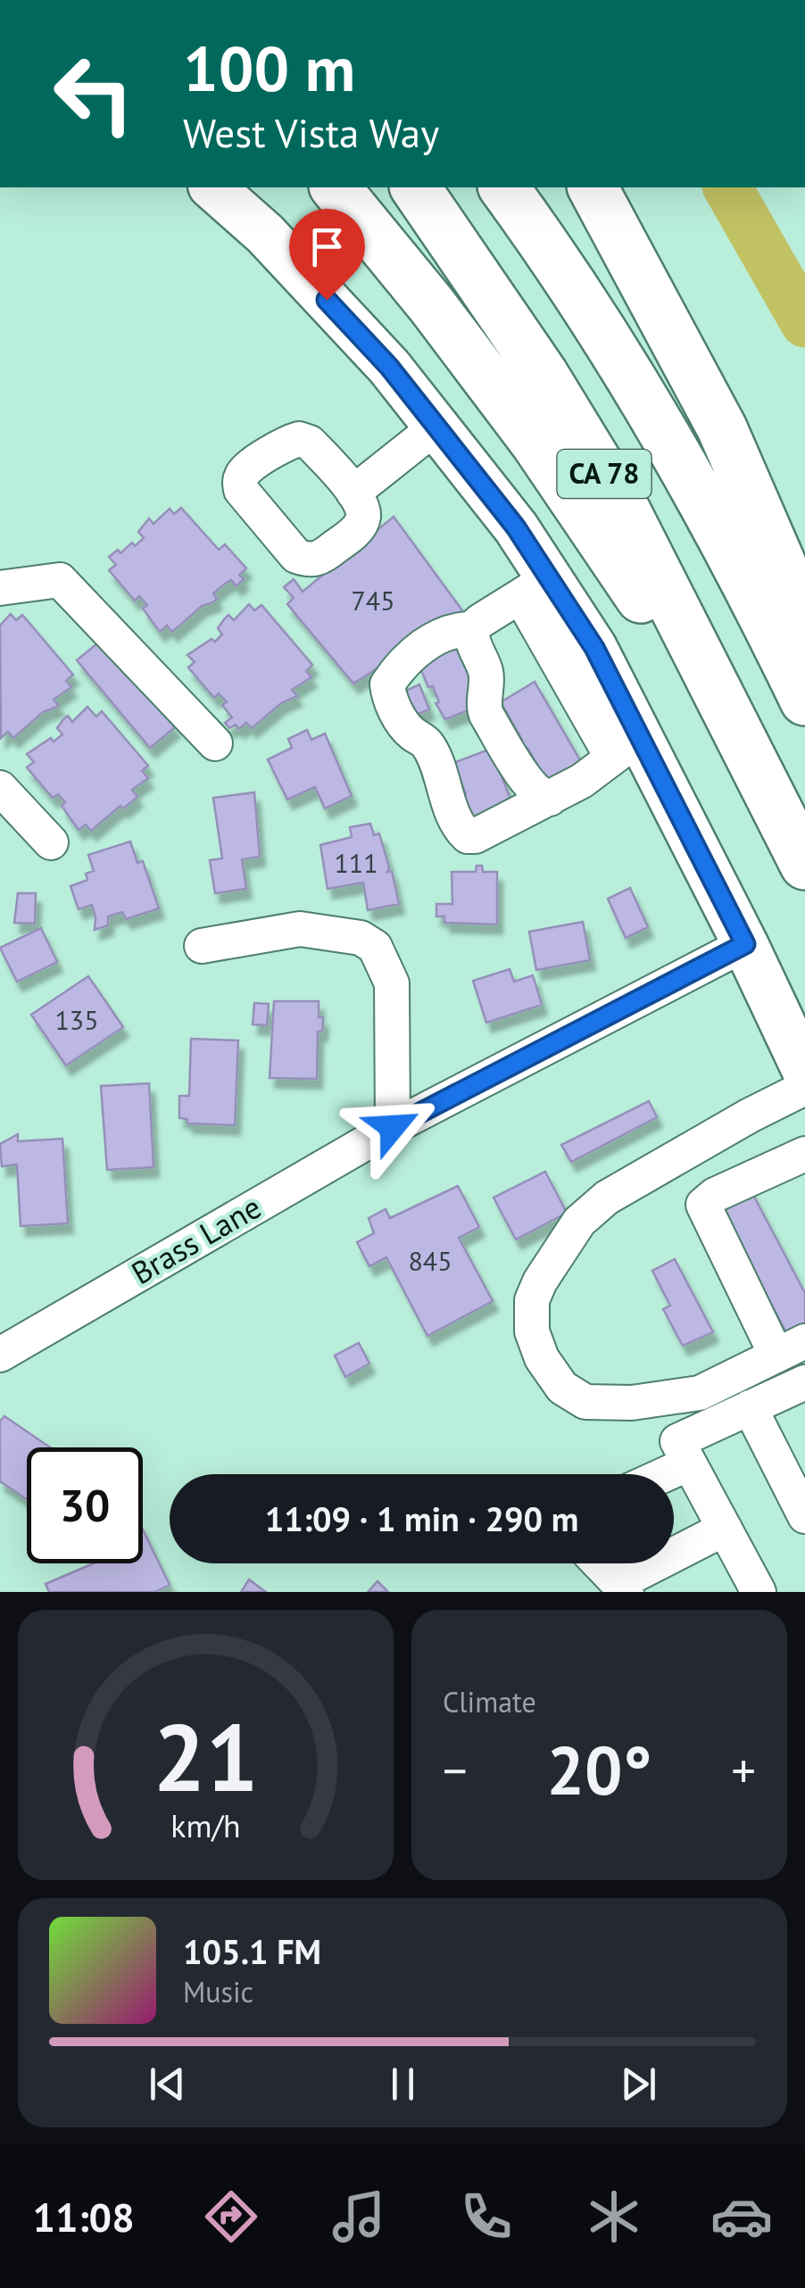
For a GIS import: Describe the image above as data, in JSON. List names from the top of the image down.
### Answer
{
  "streets": {
    "highway": ["CA 78"],
    "street": ["Brass Lane"]
  },
  "house_numbers": [
    "745",
    "111",
    "135",
    "845"
  ],
  "page": {
    "turn": ["100 m", "West Vista Way"],
    "limit": "30",
    "trip": "11:09 · 1 min · 290 m",
    "tile": "Climate",
    "heat": ["−", "20°", "+"],
    "song": ["105.1 FM", "Music"],
    "tabs": "11:08",
    "gauge": ["21", "km/h"]
  }
}
